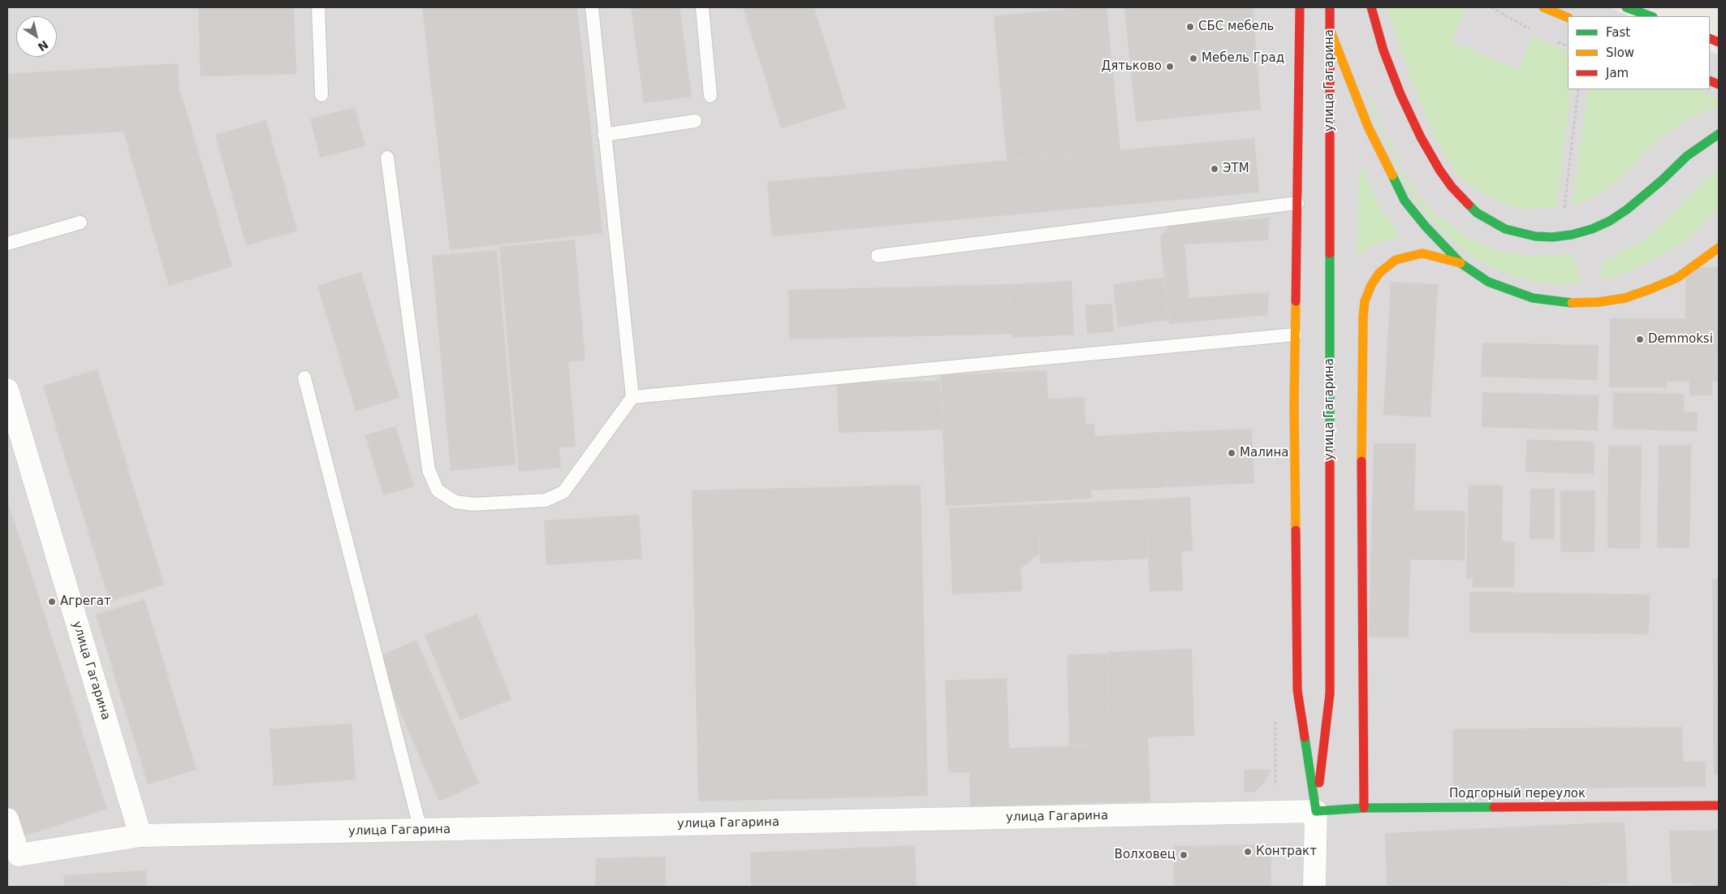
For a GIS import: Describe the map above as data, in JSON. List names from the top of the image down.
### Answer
{
  "streets": {
    "street": ["улица Гагарина", "Подгорный переулок"]
  },
  "crossings": [
    ["улица Гагарина", "Подгорный переулок"]
  ],
  "places": [
    "СБС мебель",
    "Мебель Град",
    "Дятьково",
    "ЭТМ",
    "Demmoksi",
    "Малина",
    "Агрегат",
    "Контракт",
    "Волховец"
  ],
  "legend": ["Fast", "Slow", "Jam"],
  "north": "bottom right"
}
